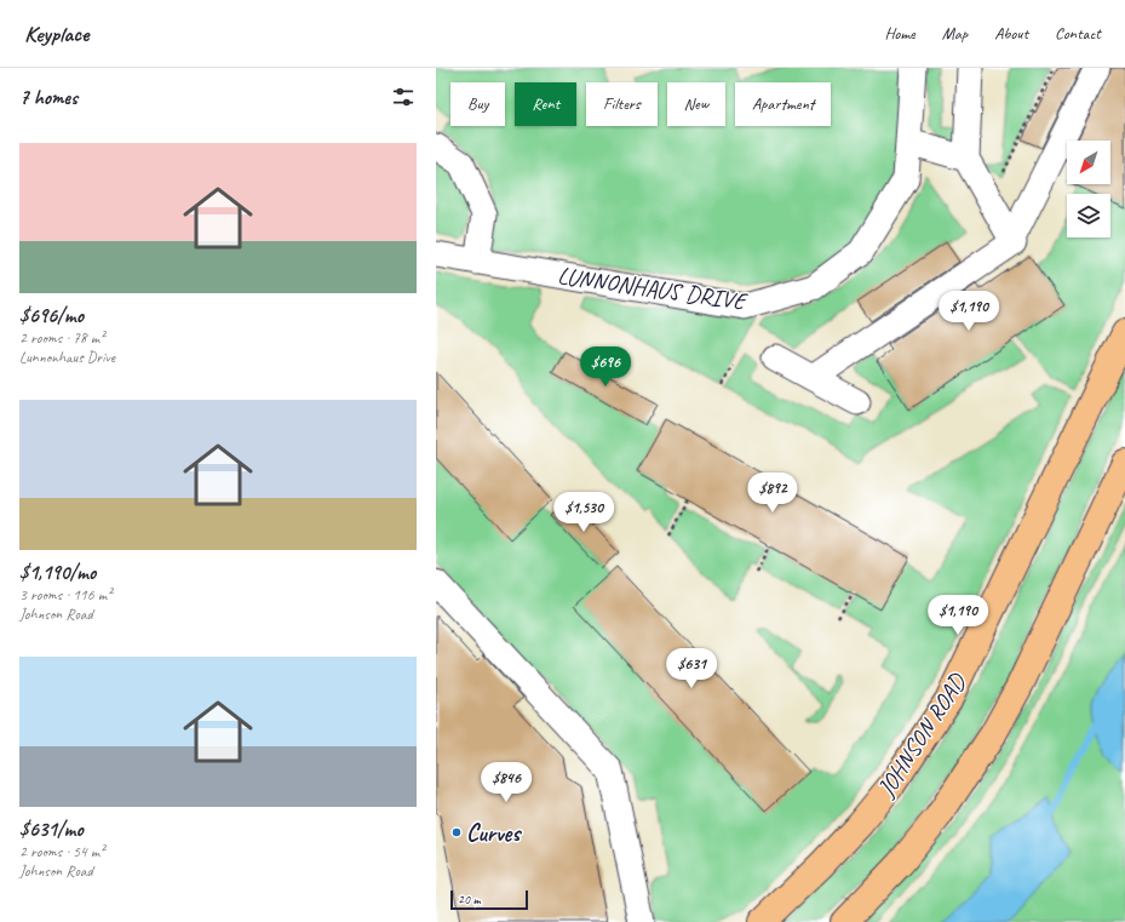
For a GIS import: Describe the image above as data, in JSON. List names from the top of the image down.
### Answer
{
  "streets": {
    "main road": ["JOHNSON ROAD"],
    "street": ["LUNNONHAUS DRIVE"]
  },
  "places": ["Curves"],
  "scale_bar": "20 m",
  "north": "bottom left",
  "page": {
    "header": "Keyplace",
    "nav": [
      "Home",
      "Map",
      "About",
      "Contact"
    ],
    "heading": "7 homes",
    "chip": [
      "Buy",
      "Rent",
      "Filters",
      "New",
      "Apartment"
    ],
    "list": [
      {
        "name": "$696/mo",
        "note": "2 rooms · 78 m² · Lunnonhaus Drive"
      },
      {
        "name": "$1,190/mo",
        "note": "3 rooms · 116 m² · Johnson Road"
      },
      {
        "name": "$631/mo",
        "note": "2 rooms · 54 m² · Johnson Road"
      }
    ],
    "price": [
      "$1,190",
      "$696",
      "$892",
      "$1,530",
      "$1,190",
      "$631",
      "$846"
    ],
    "scale": "20 m"
  }
}
